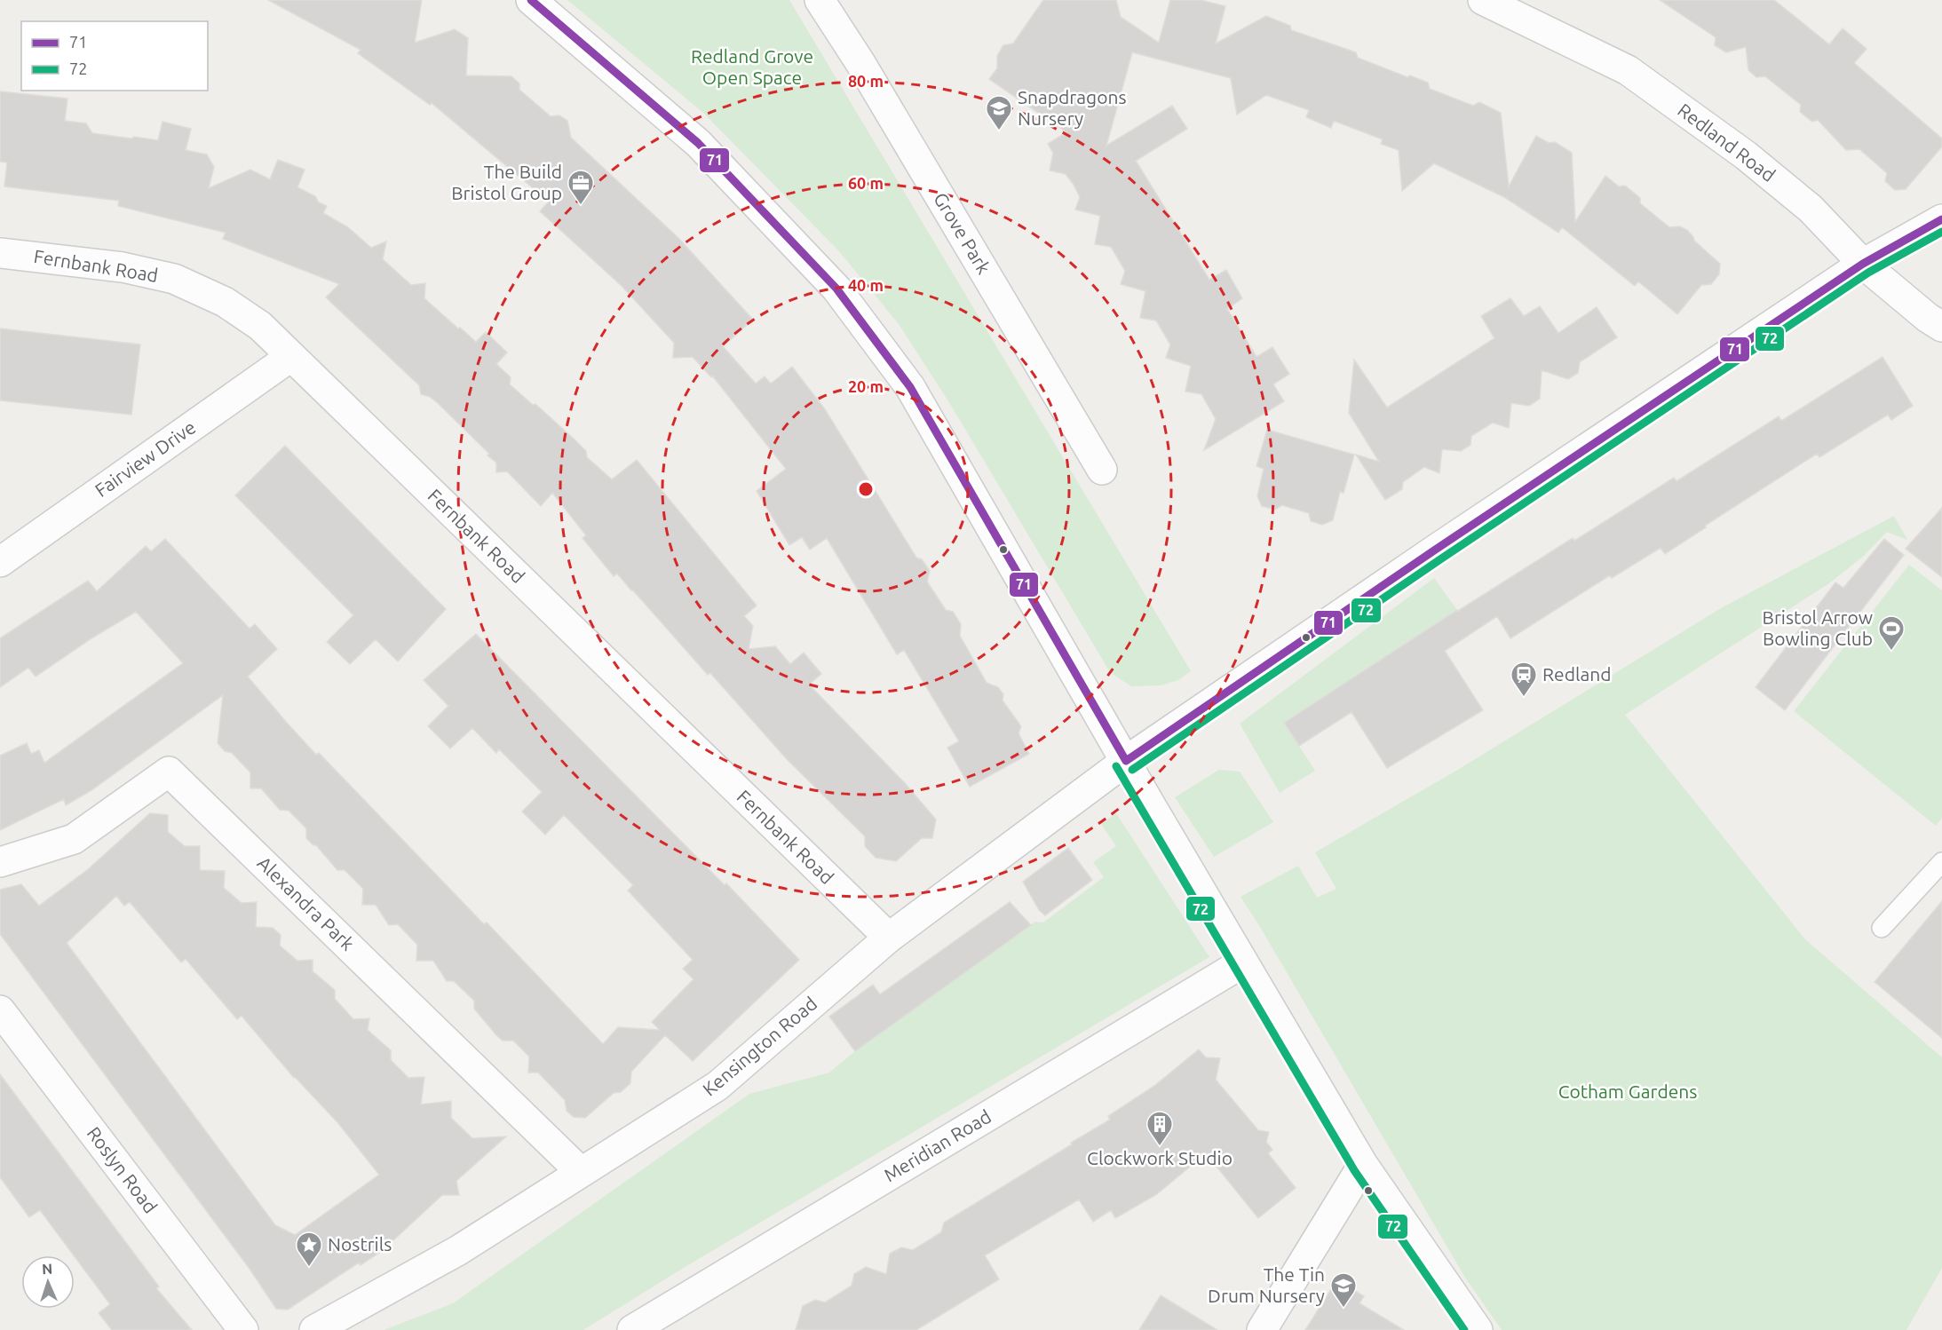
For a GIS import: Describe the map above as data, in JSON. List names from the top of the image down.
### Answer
{
  "streets": {
    "street": [
      "Redland Road",
      "Grove Park",
      "Fernbank Road",
      "Fairview Drive",
      "Alexandra Park",
      "Kensington Road",
      "Meridian Road",
      "Roslyn Road"
    ]
  },
  "crossings": [
    ["Redland Road", "Kensington Road"],
    ["Fernbank Road", "Fairview Drive"],
    ["Fernbank Road", "Kensington Road"],
    ["Alexandra Park", "Kensington Road"]
  ],
  "parks": ["Redland Grove Open Space", "Cotham Gardens"],
  "places": {
    "school or university": ["Snapdragons Nursery", "The Tin Drum Nursery"],
    "office": ["The Build Bristol Group"],
    "sports": ["Bristol Arrow Bowling Club"],
    "station": ["Redland"],
    "building": ["Clockwork Studio"],
    "place": ["Nostrils"]
  },
  "lines": ["transit line 71", "transit line 72"],
  "legend": ["71", "72"],
  "north": "top",
  "rings": [
    "80 m",
    "60 m",
    "40 m",
    "20 m"
  ]
}
